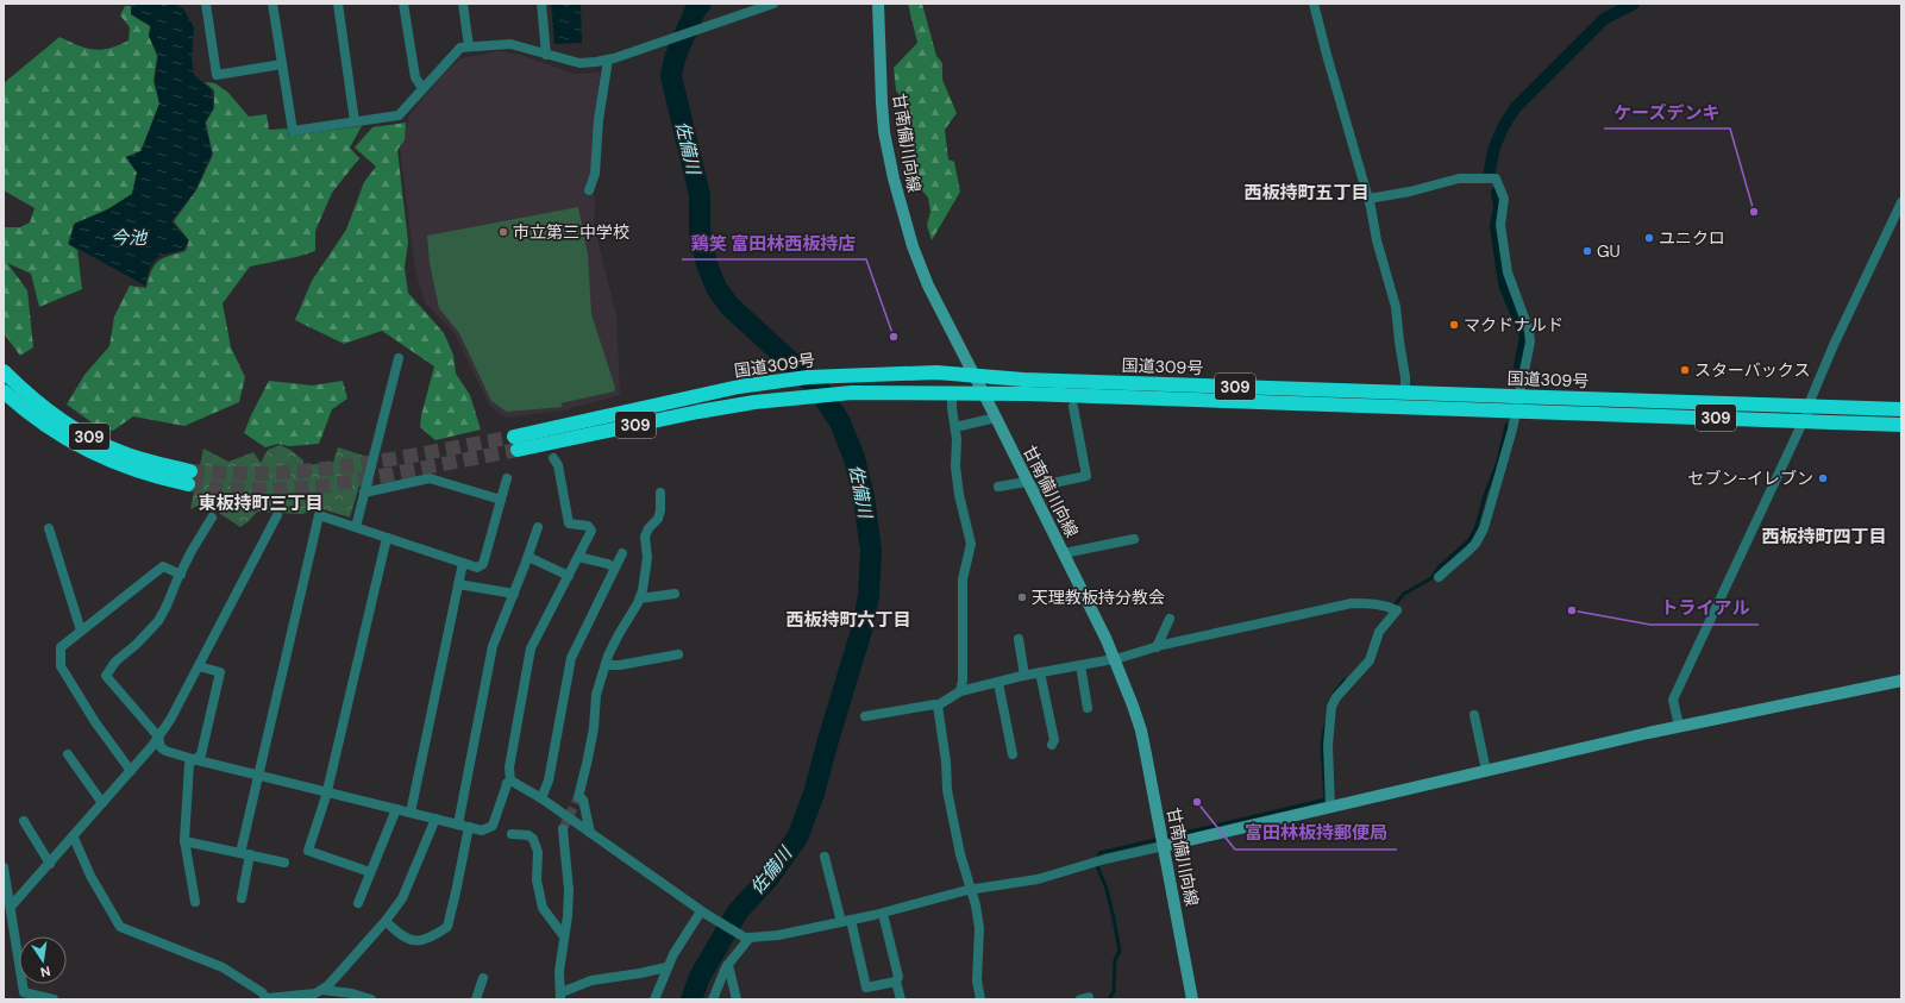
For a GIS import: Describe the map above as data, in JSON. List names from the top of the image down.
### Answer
{
  "streets": {
    "highway": ["国道309号", "309"],
    "main road": ["甘南備川向線"]
  },
  "crossings": [
    ["甘南備川向線", "国道309号"]
  ],
  "districts": [
    "西板持町五丁目",
    "東板持町三丁目",
    "西板持町四丁目",
    "西板持町六丁目"
  ],
  "water": ["佐備川", "今池"],
  "places": [
    "ケーズデンキ",
    "市立第三中学校",
    "ユニクロ",
    "GU",
    "マクドナルド",
    "鶏笑 富田林西板持店",
    "スターバックス",
    "セブン-イレブン",
    "天理教板持分教会",
    "トライアル",
    "富田林板持郵便局"
  ],
  "north": "bottom"
}
